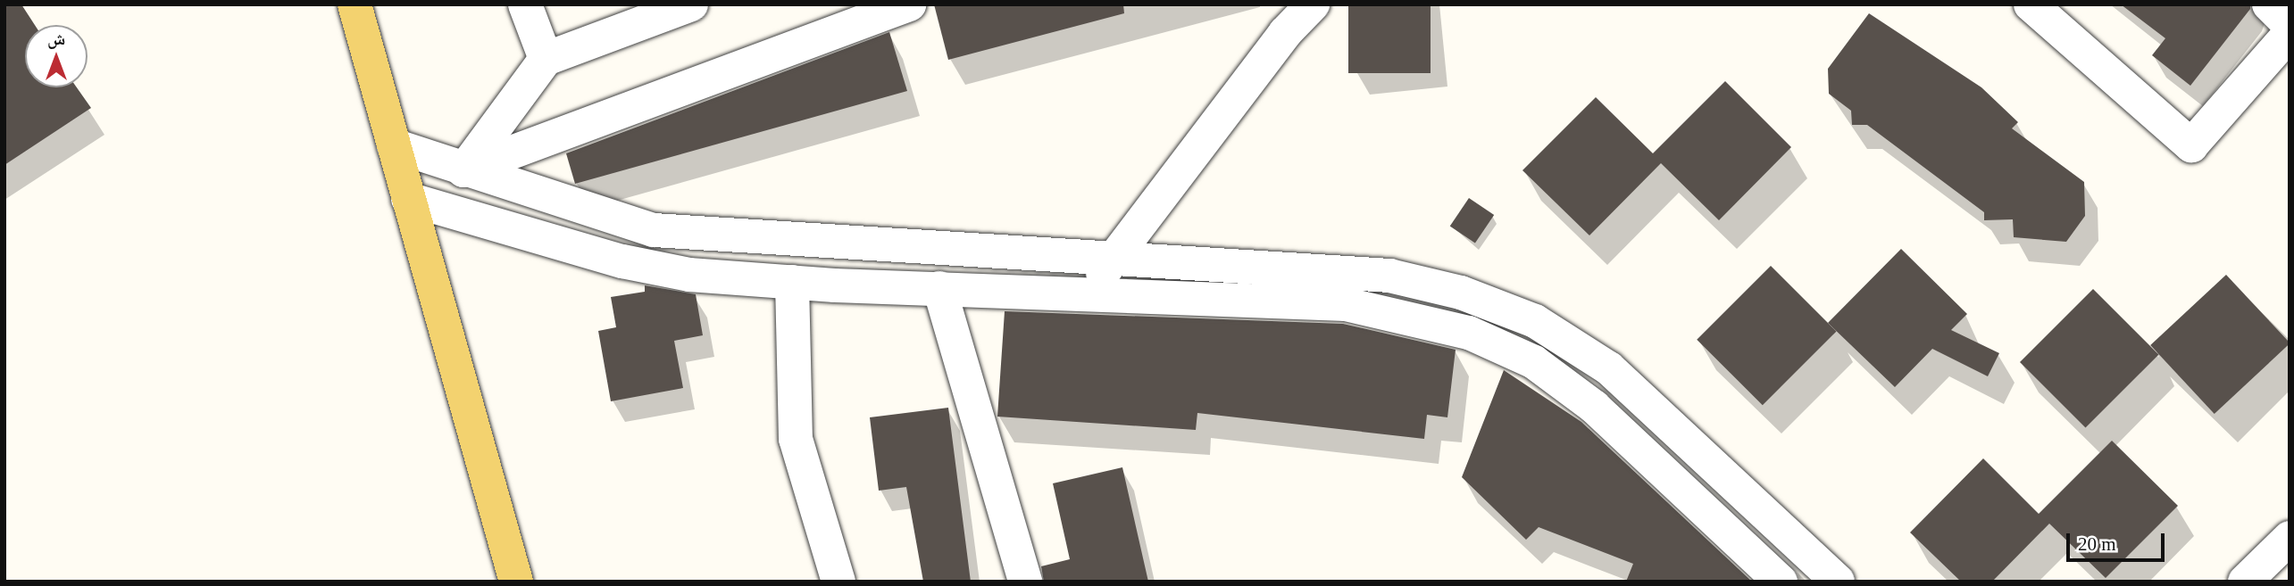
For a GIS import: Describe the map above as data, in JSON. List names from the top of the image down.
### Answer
{
  "scale_bar": "20 m",
  "north": "top"
}
